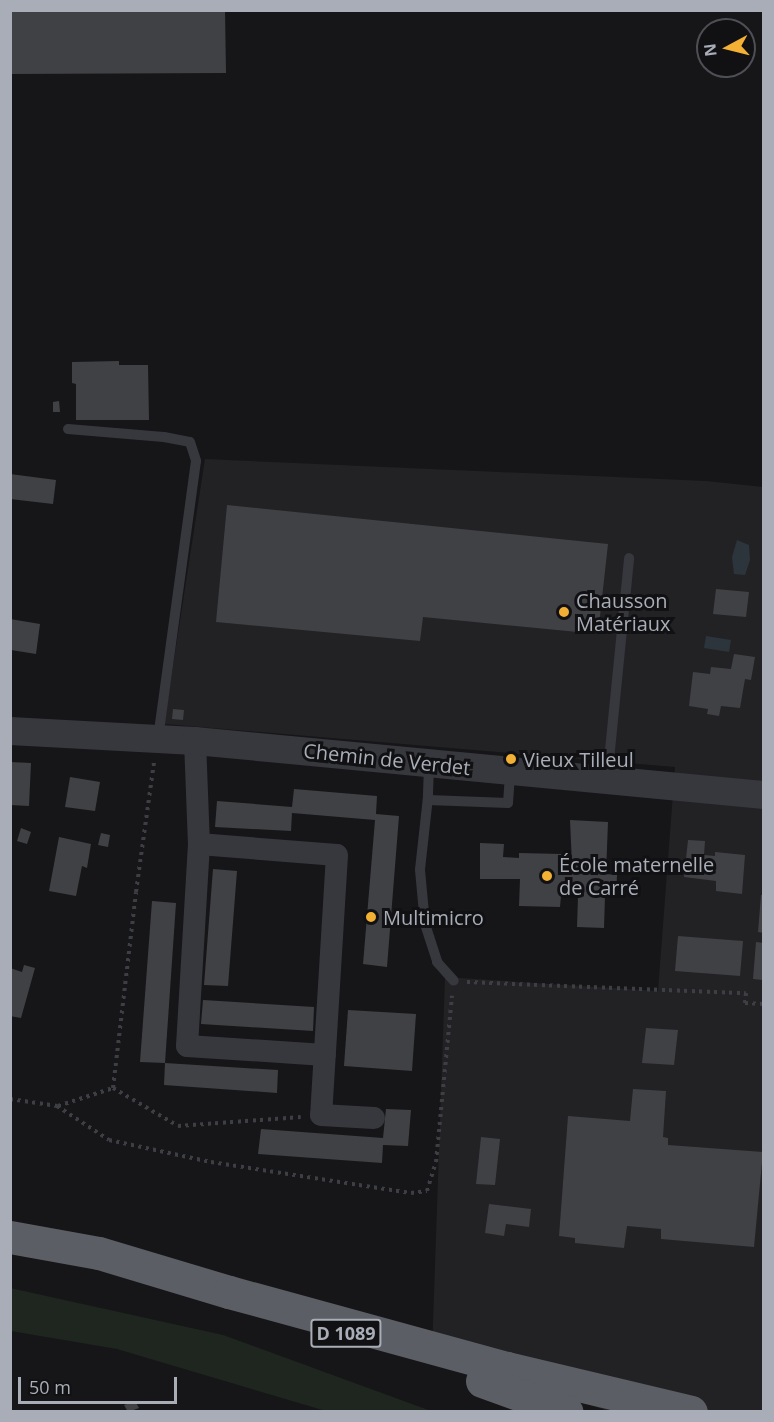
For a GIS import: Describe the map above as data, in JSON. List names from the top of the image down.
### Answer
{
  "streets": {
    "highway": ["D 1089"],
    "street": ["Chemin de Verdet"]
  },
  "places": [
    "Chausson Matériaux",
    "Vieux Tilleul",
    "École maternelle de Carré",
    "Multimicro"
  ],
  "scale_bar": "50 m",
  "north": "left"
}
